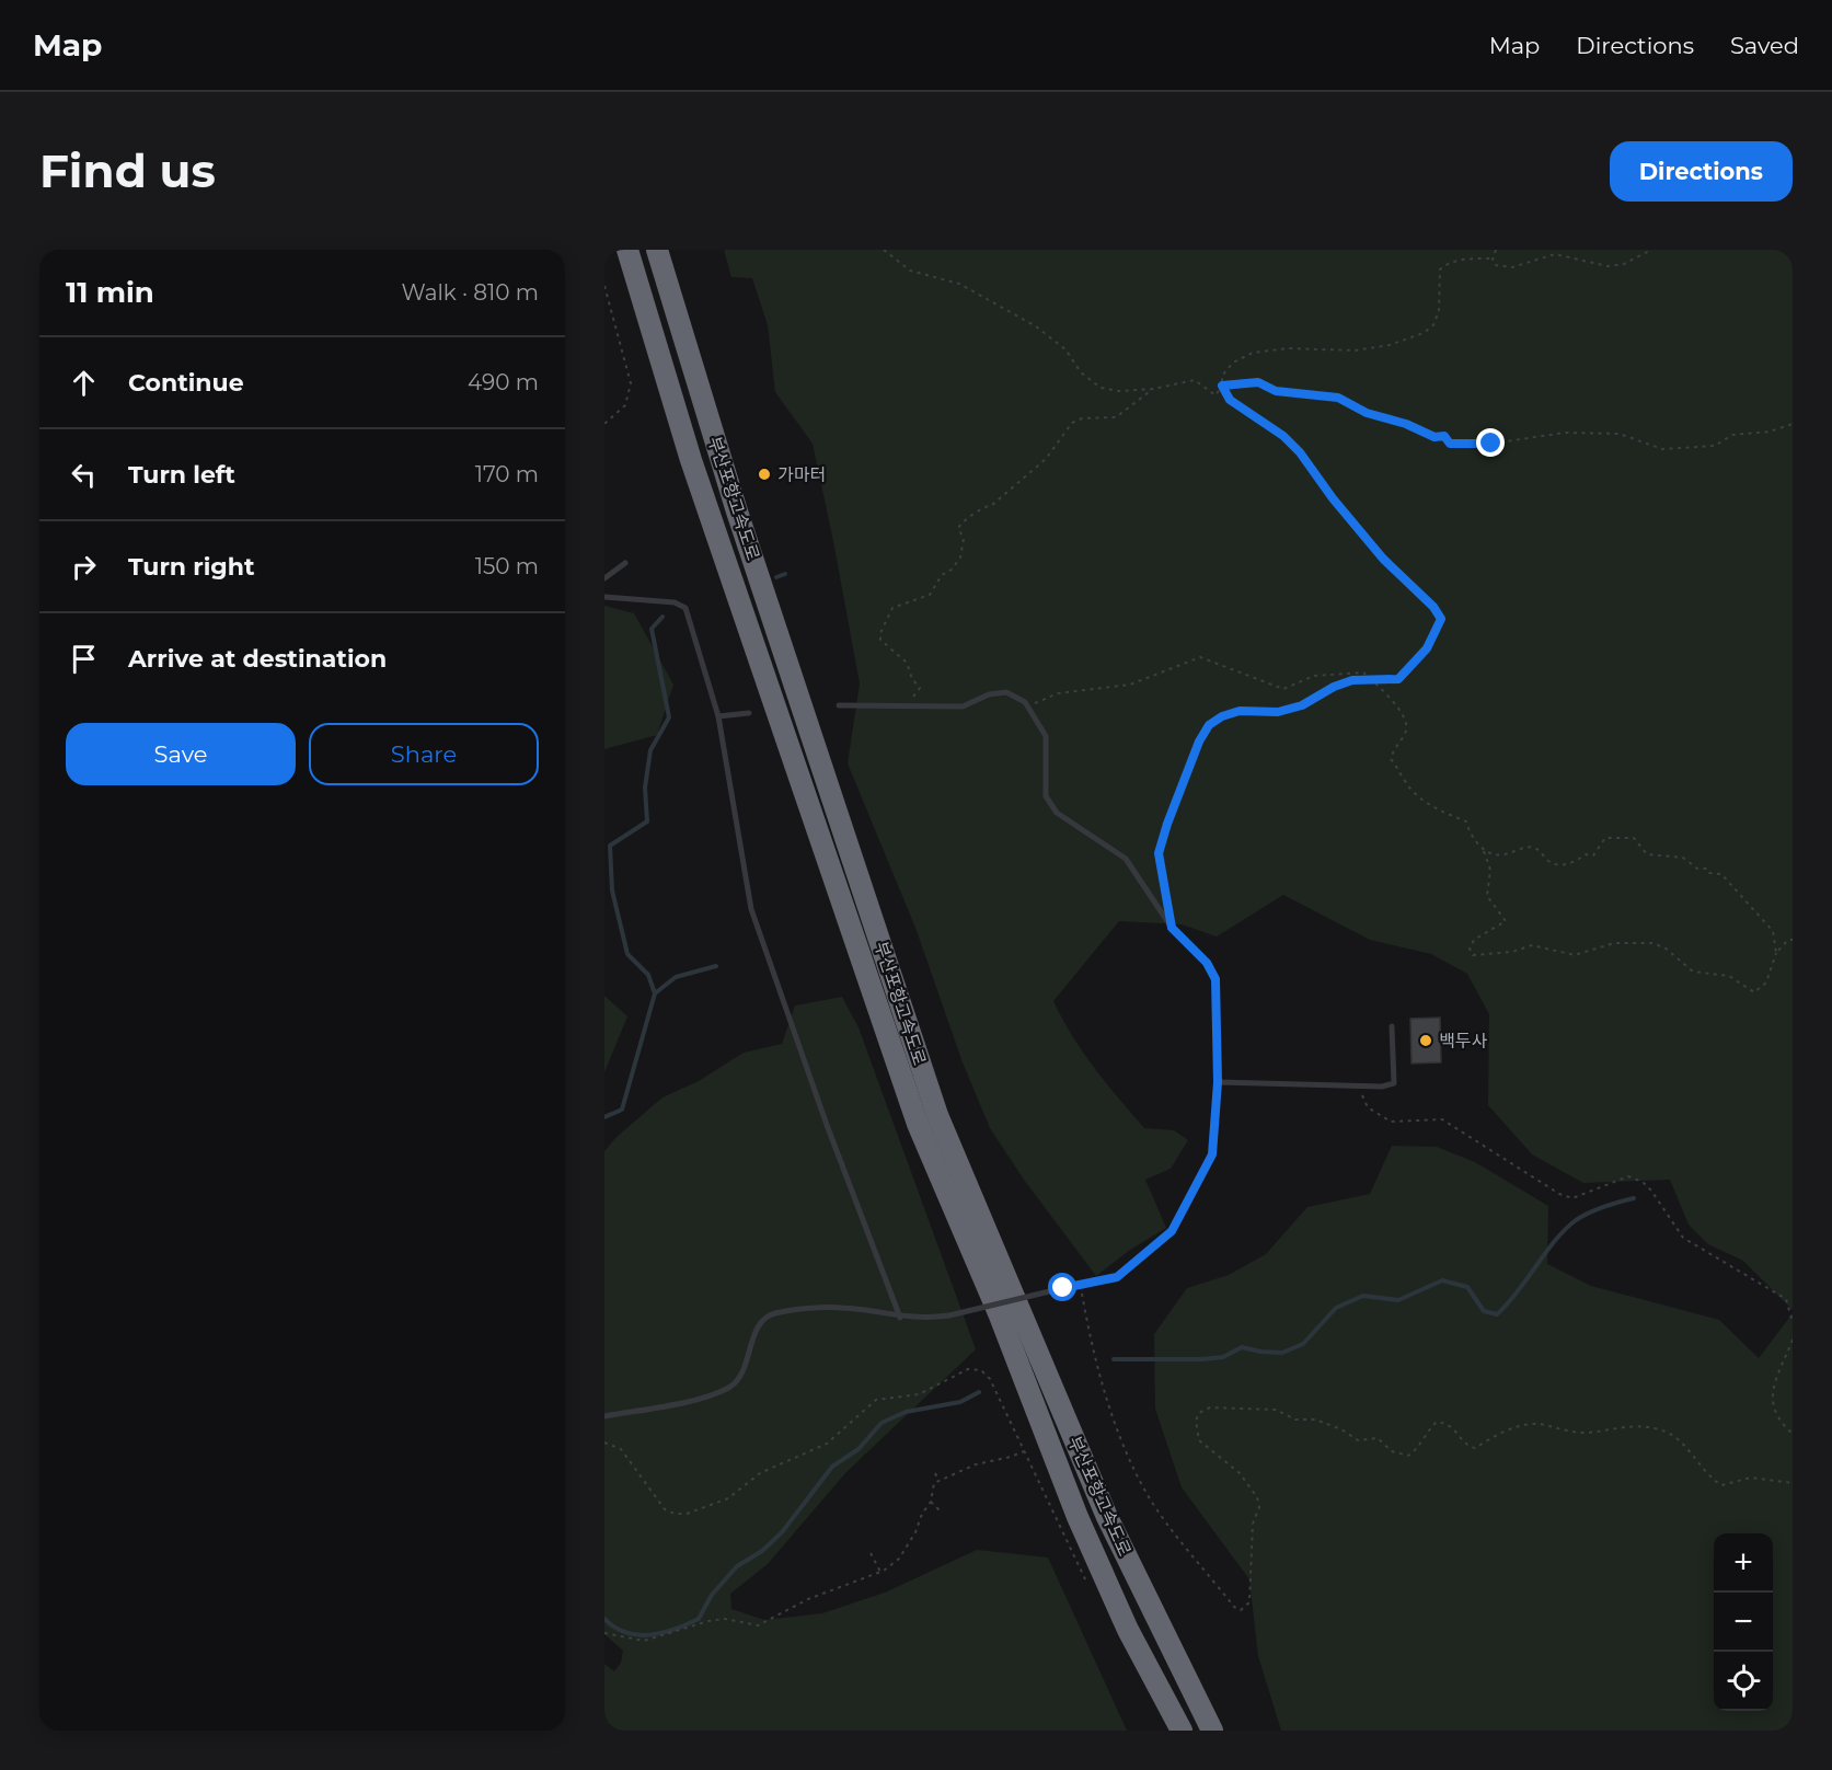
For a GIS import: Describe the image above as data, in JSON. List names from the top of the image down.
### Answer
{
  "streets": {
    "highway": ["부산포항고속도로"]
  },
  "places": ["가마터", "백두사"],
  "page": {
    "header": "Map",
    "nav": ["Map", "Directions", "Saved"],
    "buttons": [
      "Directions",
      ["Save", "Share"]
    ],
    "title": "Find us",
    "heading": ["11 min", "Walk · 810 m"],
    "list": [
      ["Continue", "490 m"],
      ["Turn left", "170 m"],
      ["Turn right", "150 m"],
      "Arrive at destination"
    ],
    "map_buttons": ["+", "−"]
  }
}
